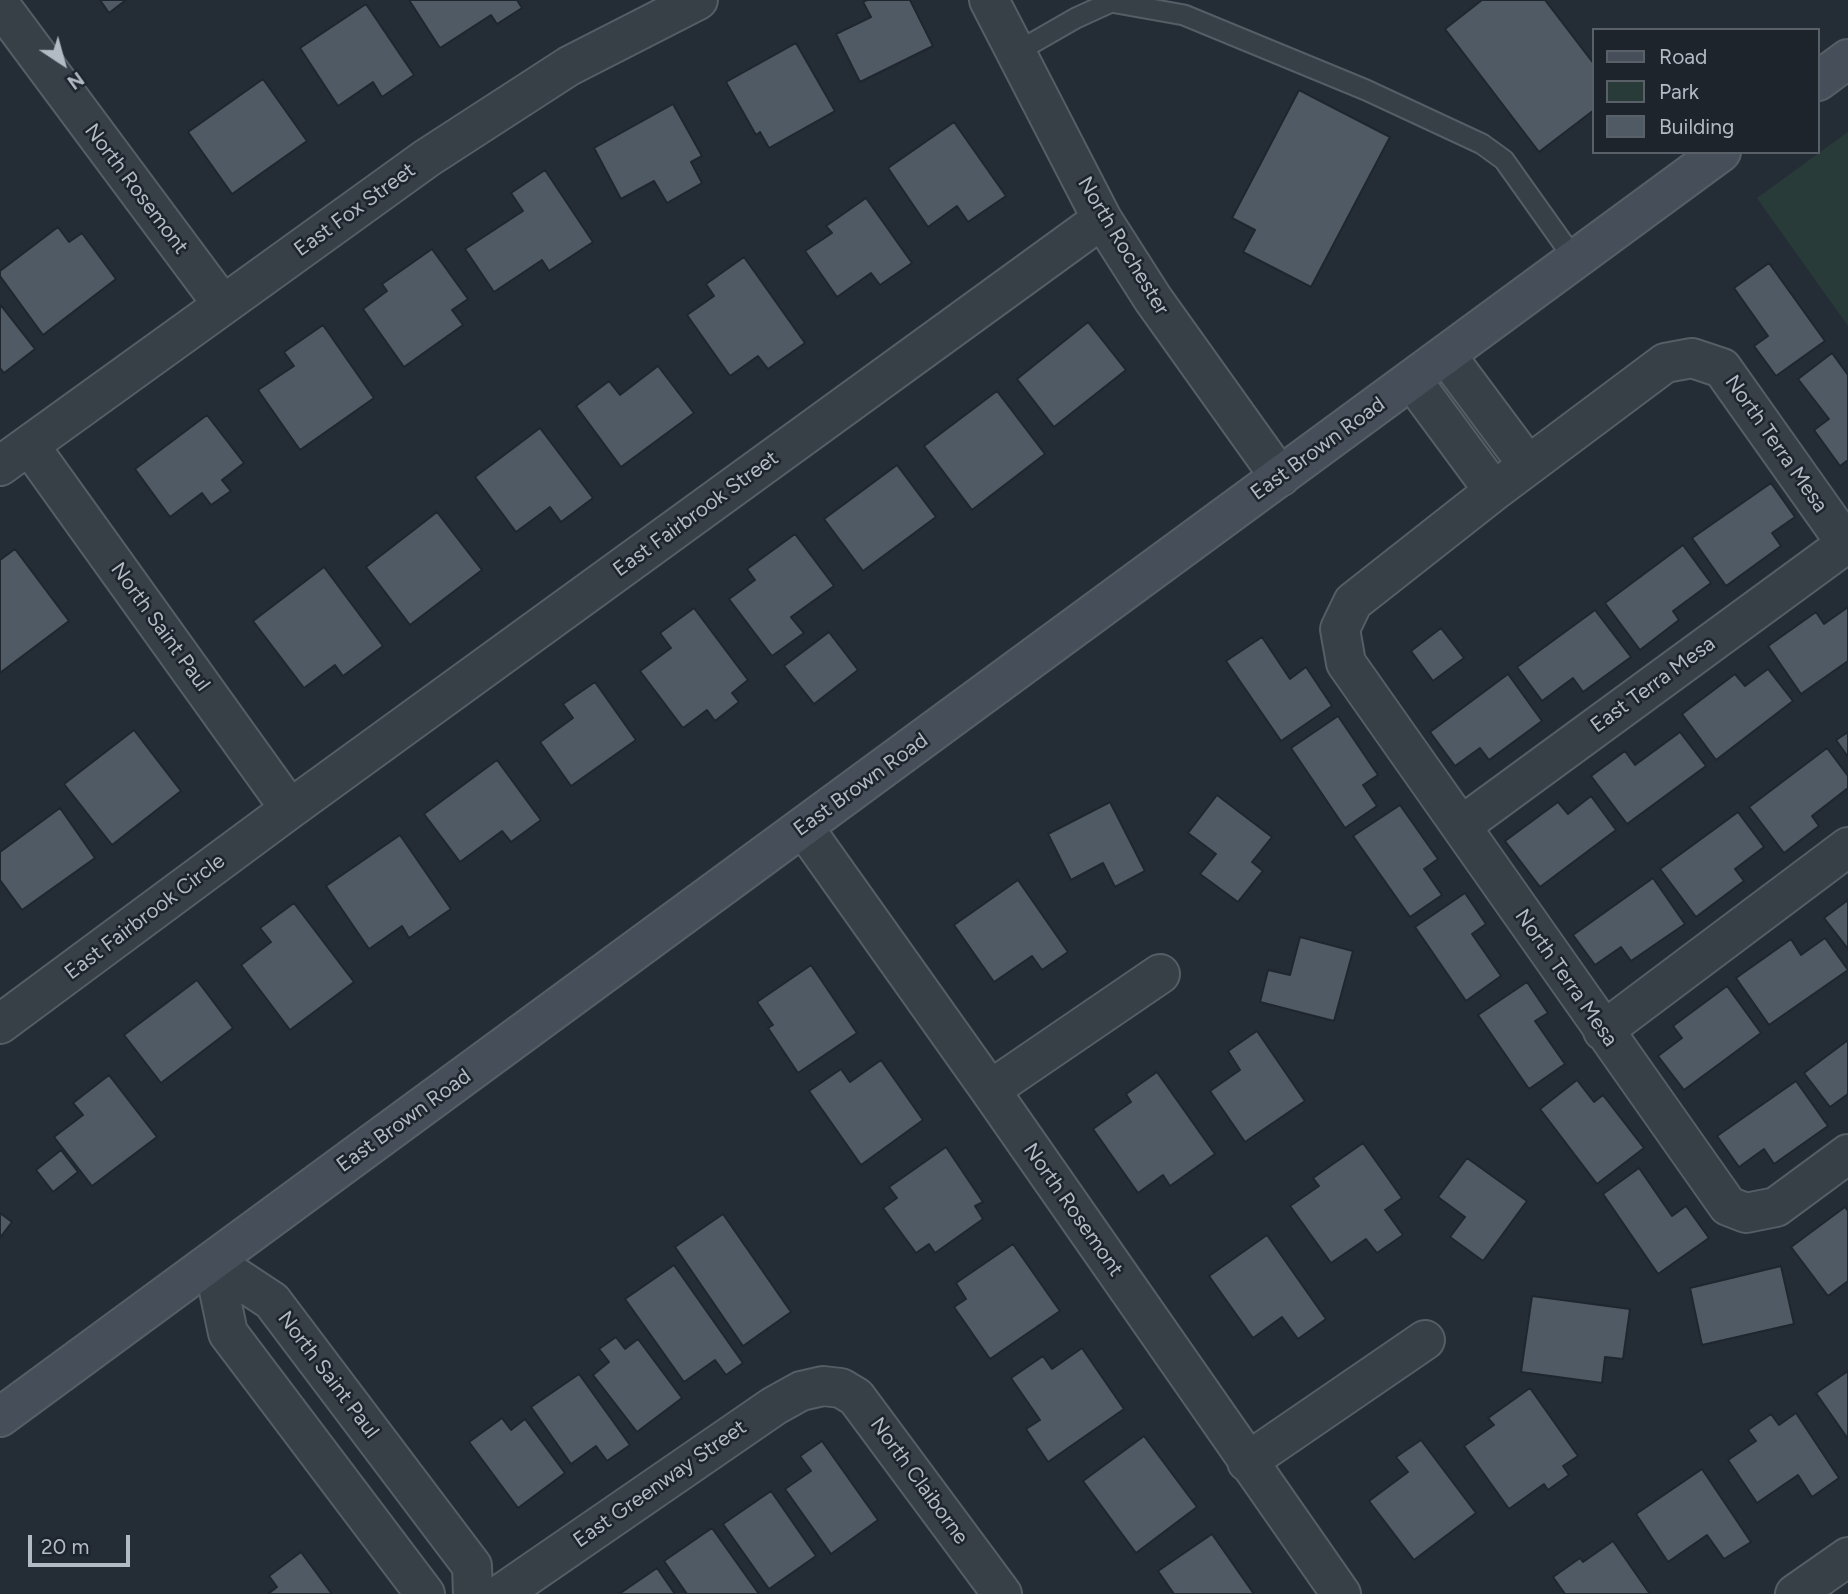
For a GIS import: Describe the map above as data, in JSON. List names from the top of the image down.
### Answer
{
  "streets": {
    "main road": ["East Brown Road"],
    "street": [
      "North Rosemont",
      "East Fox Street",
      "North Rochester",
      "North Terra Mesa",
      "East Fairbrook Street",
      "North Saint Paul",
      "East Terra Mesa",
      "East Fairbrook Circle",
      "North Claiborne",
      "East Greenway Street"
    ]
  },
  "crossings": [
    ["North Rosemont", "East Fox Street"],
    ["North Rosemont", "East Brown Road"],
    ["East Fox Street", "North Saint Paul"],
    ["North Rochester", "East Brown Road"],
    ["North Rochester", "East Fairbrook Street"],
    ["North Terra Mesa", "East Terra Mesa"],
    ["East Brown Road", "North Saint Paul"],
    ["East Fairbrook Street", "North Saint Paul"],
    ["East Fairbrook Street", "East Fairbrook Circle"],
    ["North Saint Paul", "East Fairbrook Circle"],
    ["North Claiborne", "East Greenway Street"]
  ],
  "legend": ["Road", "Park", "Building"],
  "scale_bar": "20 m",
  "north": "bottom right"
}
